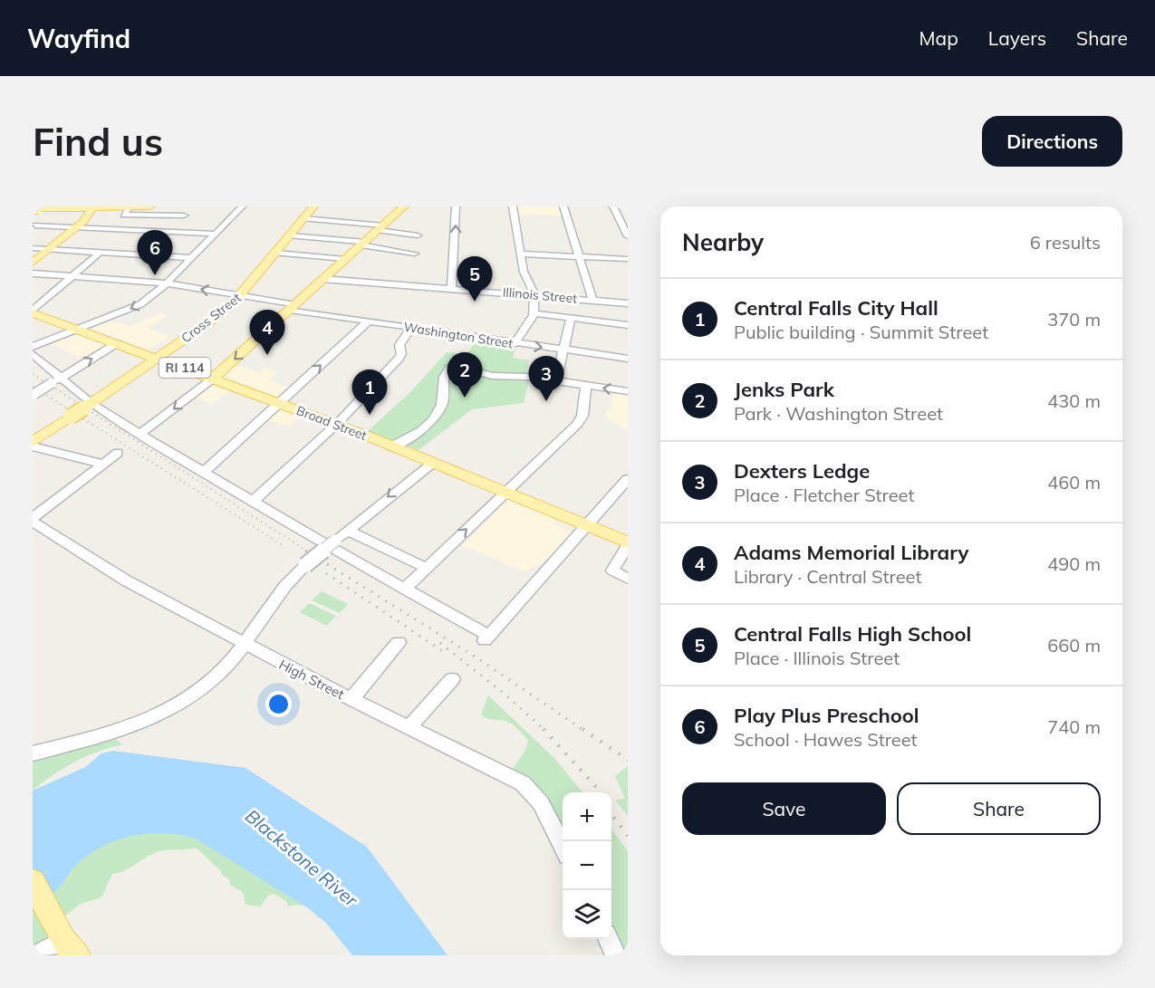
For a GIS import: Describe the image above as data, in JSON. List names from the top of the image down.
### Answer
{
  "streets": {
    "main road": ["Cross Street", "RI 114", "Broad Street"],
    "street": ["Illinois Street", "Washington Street", "High Street"]
  },
  "crossings": [
    ["Cross Street", "Washington Street"],
    ["Cross Street", "Broad Street"]
  ],
  "water": ["Blackstone River"],
  "page": {
    "header": "Wayfind",
    "nav": ["Map", "Layers", "Share"],
    "buttons": [
      "Directions",
      ["Save", "Share"]
    ],
    "title": "Find us",
    "heading": ["Nearby", "6 results"],
    "pins": [
      "6",
      "5",
      "4",
      "2",
      "3",
      "1"
    ],
    "list": [
      {
        "mark": "1",
        "name": "Central Falls City Hall",
        "note": "Public building · Summit Street",
        "value": "370 m"
      },
      {
        "mark": "2",
        "name": "Jenks Park",
        "note": "Park · Washington Street",
        "value": "430 m"
      },
      {
        "mark": "3",
        "name": "Dexters Ledge",
        "note": "Place · Fletcher Street",
        "value": "460 m"
      },
      {
        "mark": "4",
        "name": "Adams Memorial Library",
        "note": "Library · Central Street",
        "value": "490 m"
      },
      {
        "mark": "5",
        "name": "Central Falls High School",
        "note": "Place · Illinois Street",
        "value": "660 m"
      },
      {
        "mark": "6",
        "name": "Play Plus Preschool",
        "note": "School · Hawes Street",
        "value": "740 m"
      }
    ],
    "map_buttons": ["+", "−"]
  }
}
